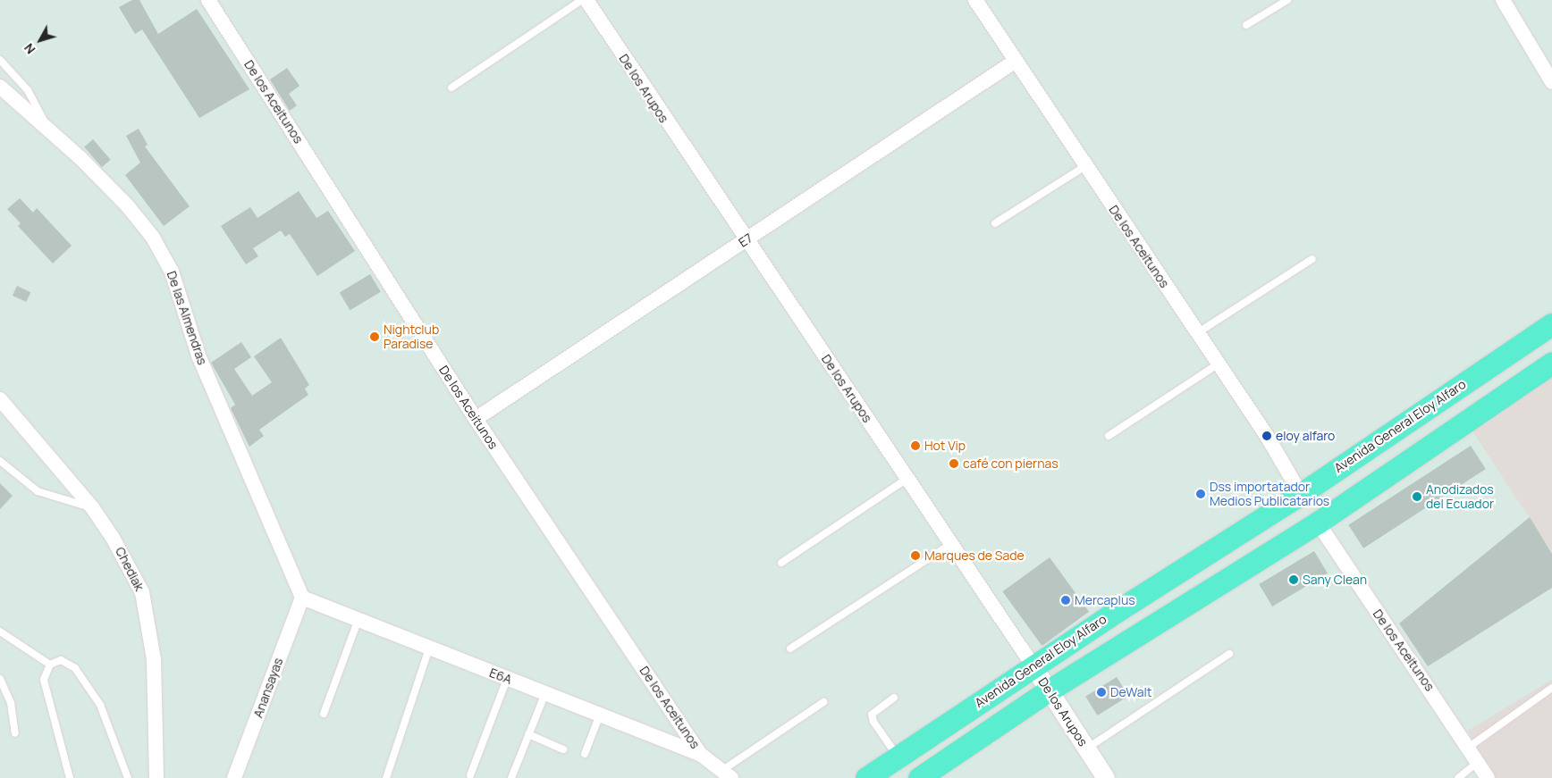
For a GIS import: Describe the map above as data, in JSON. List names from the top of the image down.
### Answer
{
  "streets": {
    "main road": ["Avenida General Eloy Alfaro"],
    "street": [
      "De los Arupos",
      "De los Aceitunos",
      "E7",
      "De las Almendras",
      "Chediak",
      "E6A",
      "Anansayas"
    ]
  },
  "crossings": [
    ["De los Arupos", "E7"],
    ["De los Arupos", "Avenida General Eloy Alfaro"],
    ["De los Aceitunos", "E7"],
    ["De los Aceitunos", "Avenida General Eloy Alfaro"],
    ["De los Aceitunos", "E6A"],
    ["De las Almendras", "E6A"],
    ["De las Almendras", "Anansayas"],
    ["E6A", "Anansayas"]
  ],
  "places": [
    "Nightclub Paradise",
    "eloy alfaro",
    "Hot Vip",
    "café con piernas",
    "Dss importatador Medios Publicatarios",
    "Anodizados del Ecuador",
    "Marques de Sade",
    "Sany Clean",
    "Mercaplus",
    "DeWalt"
  ],
  "north": "bottom left"
}
